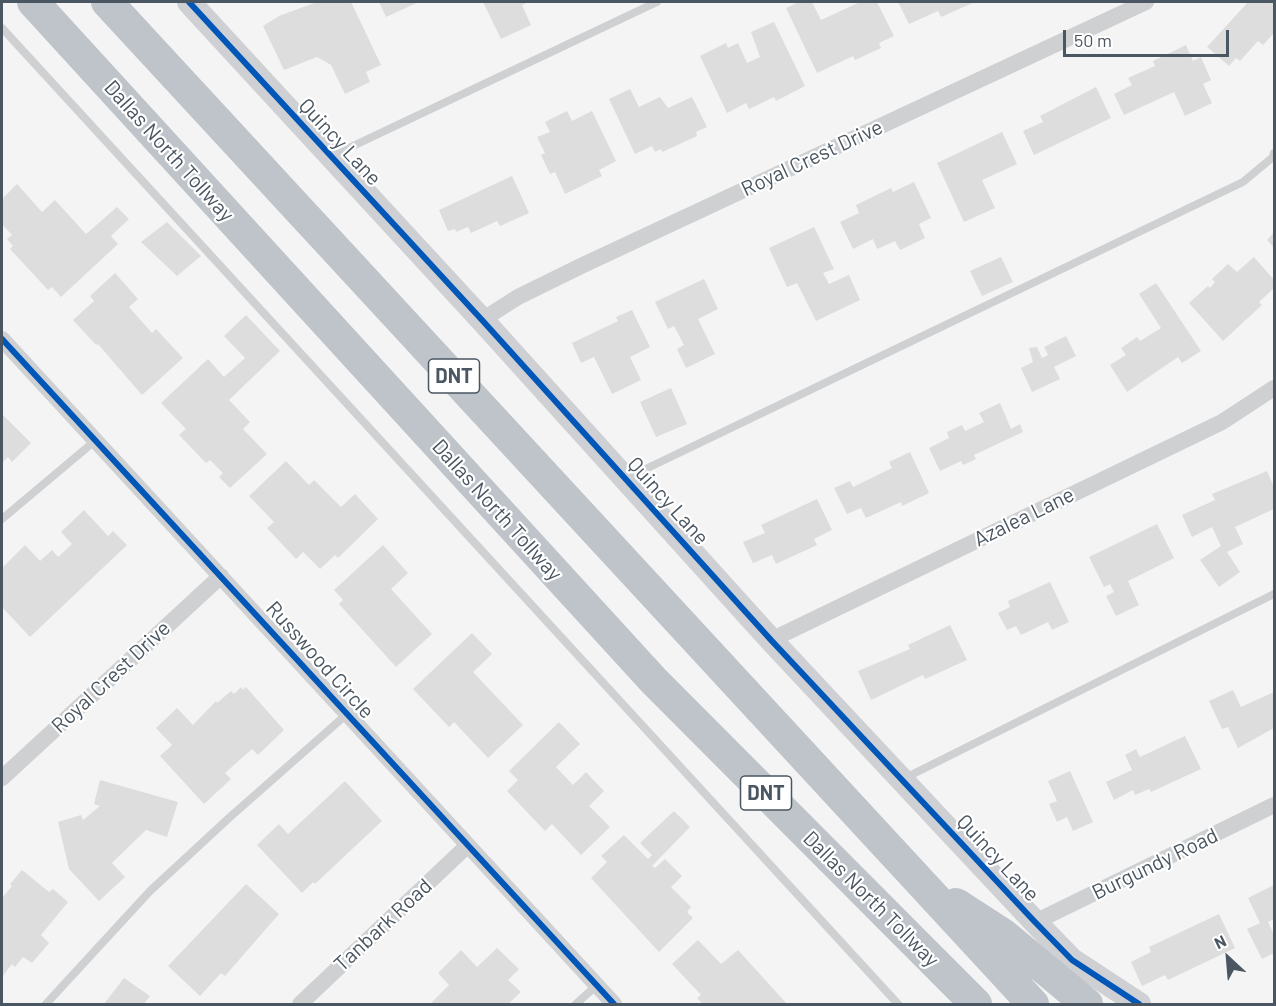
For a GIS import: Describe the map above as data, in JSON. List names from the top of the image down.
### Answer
{
  "streets": {
    "highway": ["Dallas North Tollway", "DNT"],
    "street": [
      "Quincy Lane",
      "Royal Crest Drive",
      "Azalea Lane",
      "Russwood Circle",
      "Burgundy Road",
      "Tanbark Road"
    ]
  },
  "crossings": [
    ["Quincy Lane", "Royal Crest Drive"],
    ["Quincy Lane", "Azalea Lane"],
    ["Quincy Lane", "Burgundy Road"],
    ["Royal Crest Drive", "Russwood Circle"],
    ["Russwood Circle", "Tanbark Road"]
  ],
  "scale_bar": "50 m",
  "north": "top left"
}
